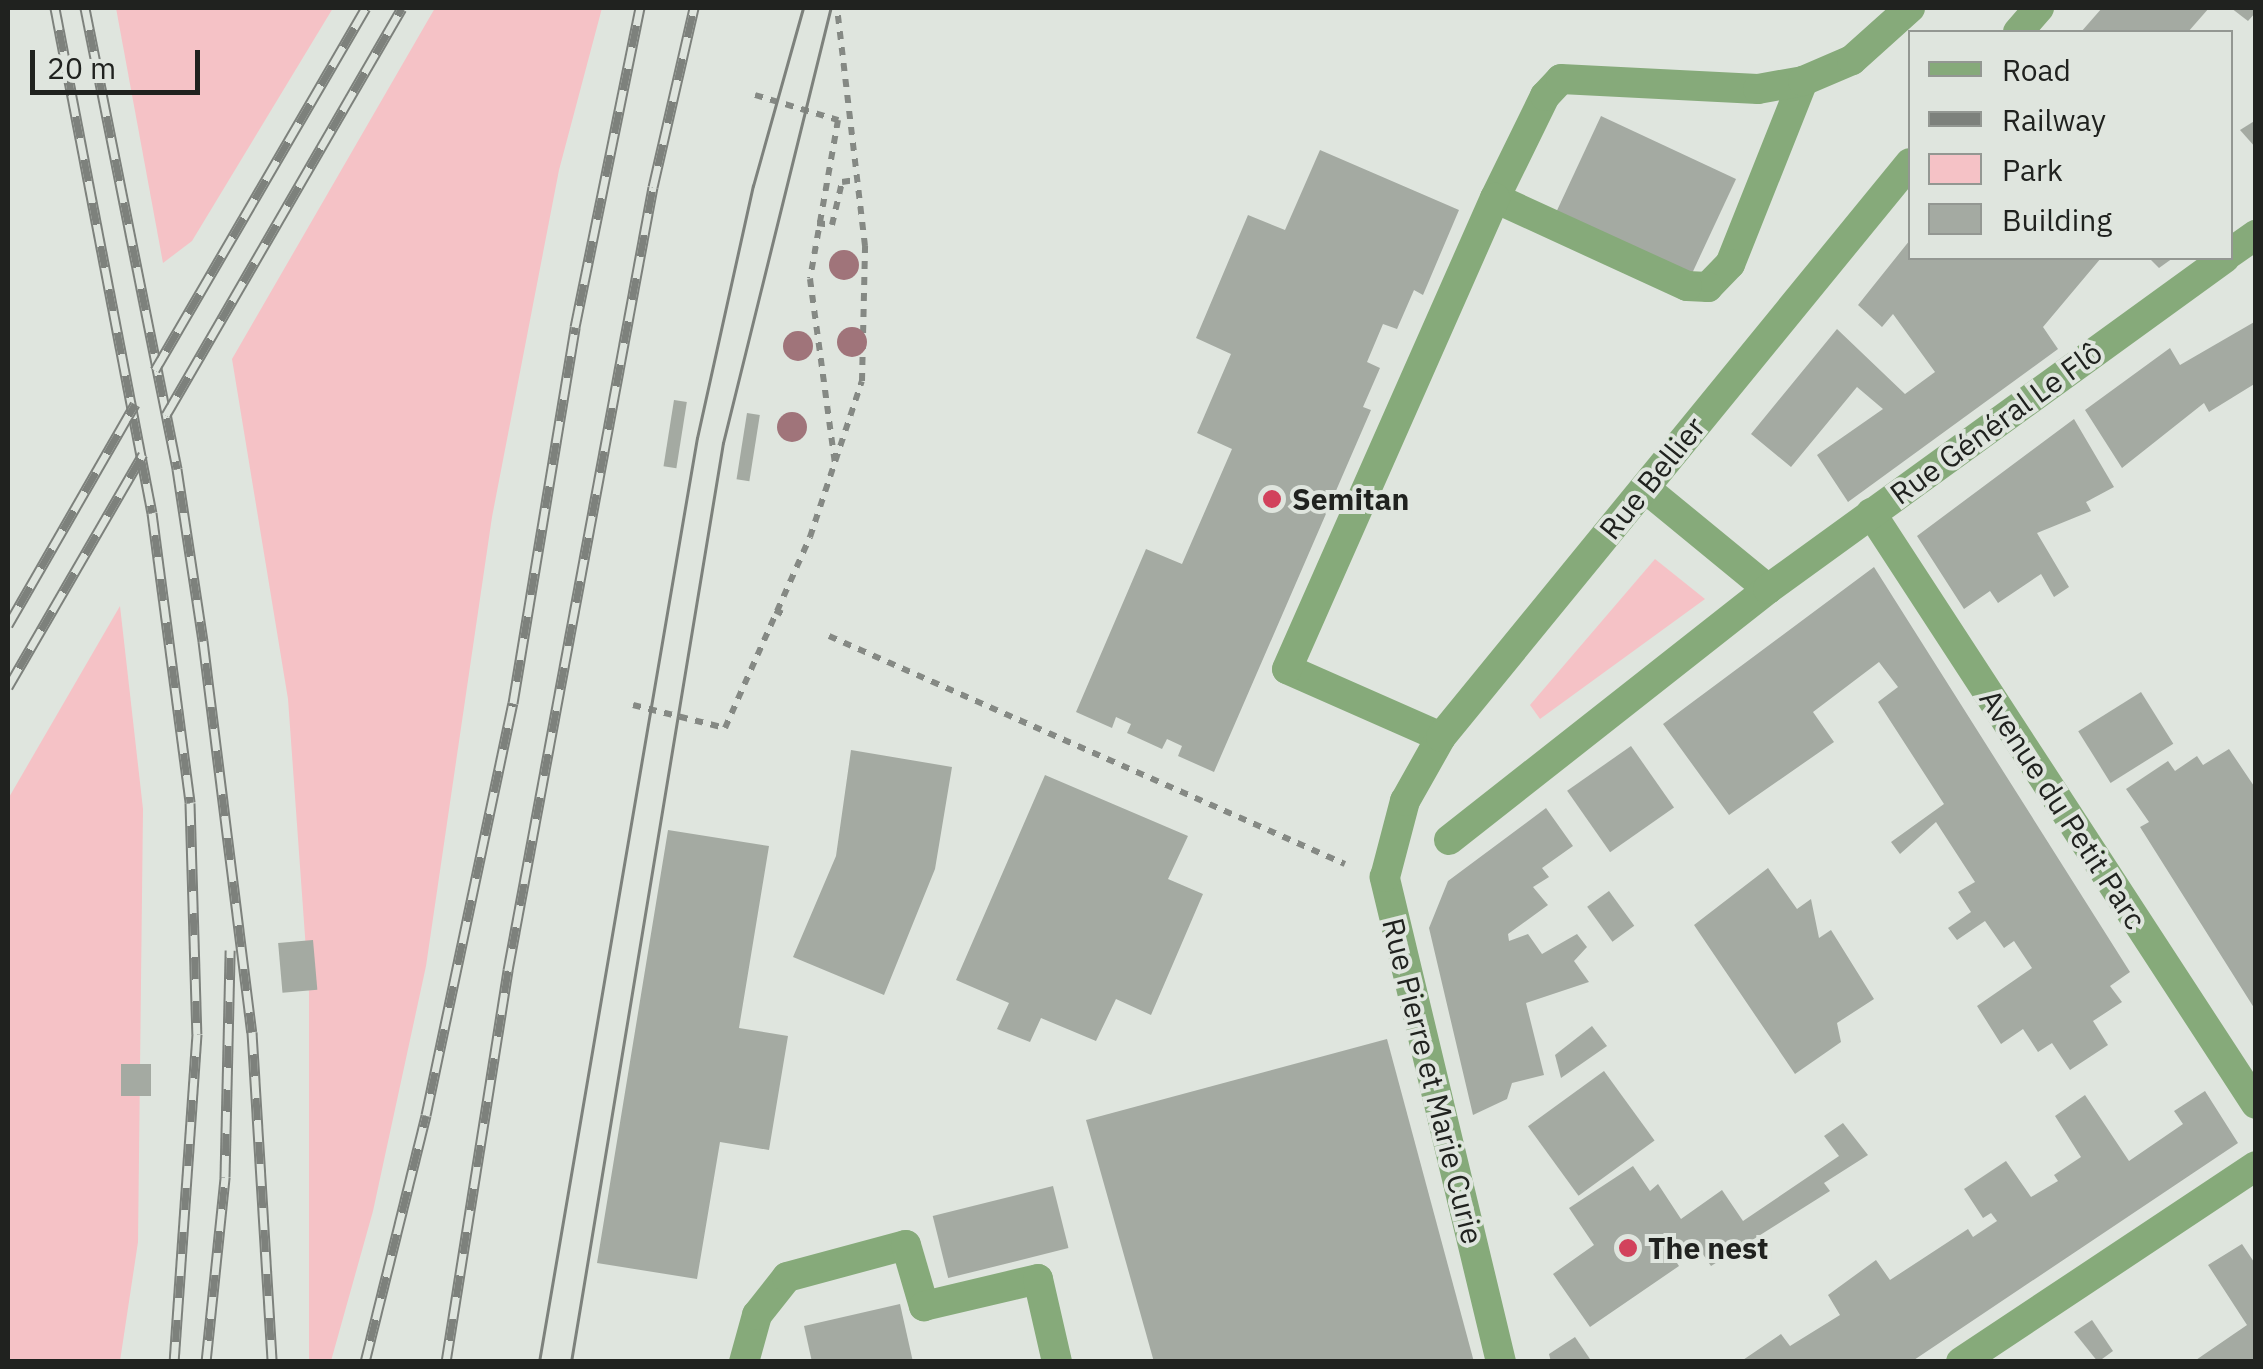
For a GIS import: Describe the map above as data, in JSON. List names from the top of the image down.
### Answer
{
  "streets": {
    "street": [
      "Rue Général Le Flô",
      "Rue Bellier",
      "Avenue du Petit Parc",
      "Rue Pierre et Marie Curie"
    ]
  },
  "crossings": [
    ["Rue Général Le Flô", "Avenue du Petit Parc"],
    ["Rue Bellier", "Rue Pierre et Marie Curie"]
  ],
  "places": ["Semitan", "The nest"],
  "legend": [
    "Road",
    "Railway",
    "Park",
    "Building"
  ],
  "scale_bar": "20 m"
}
